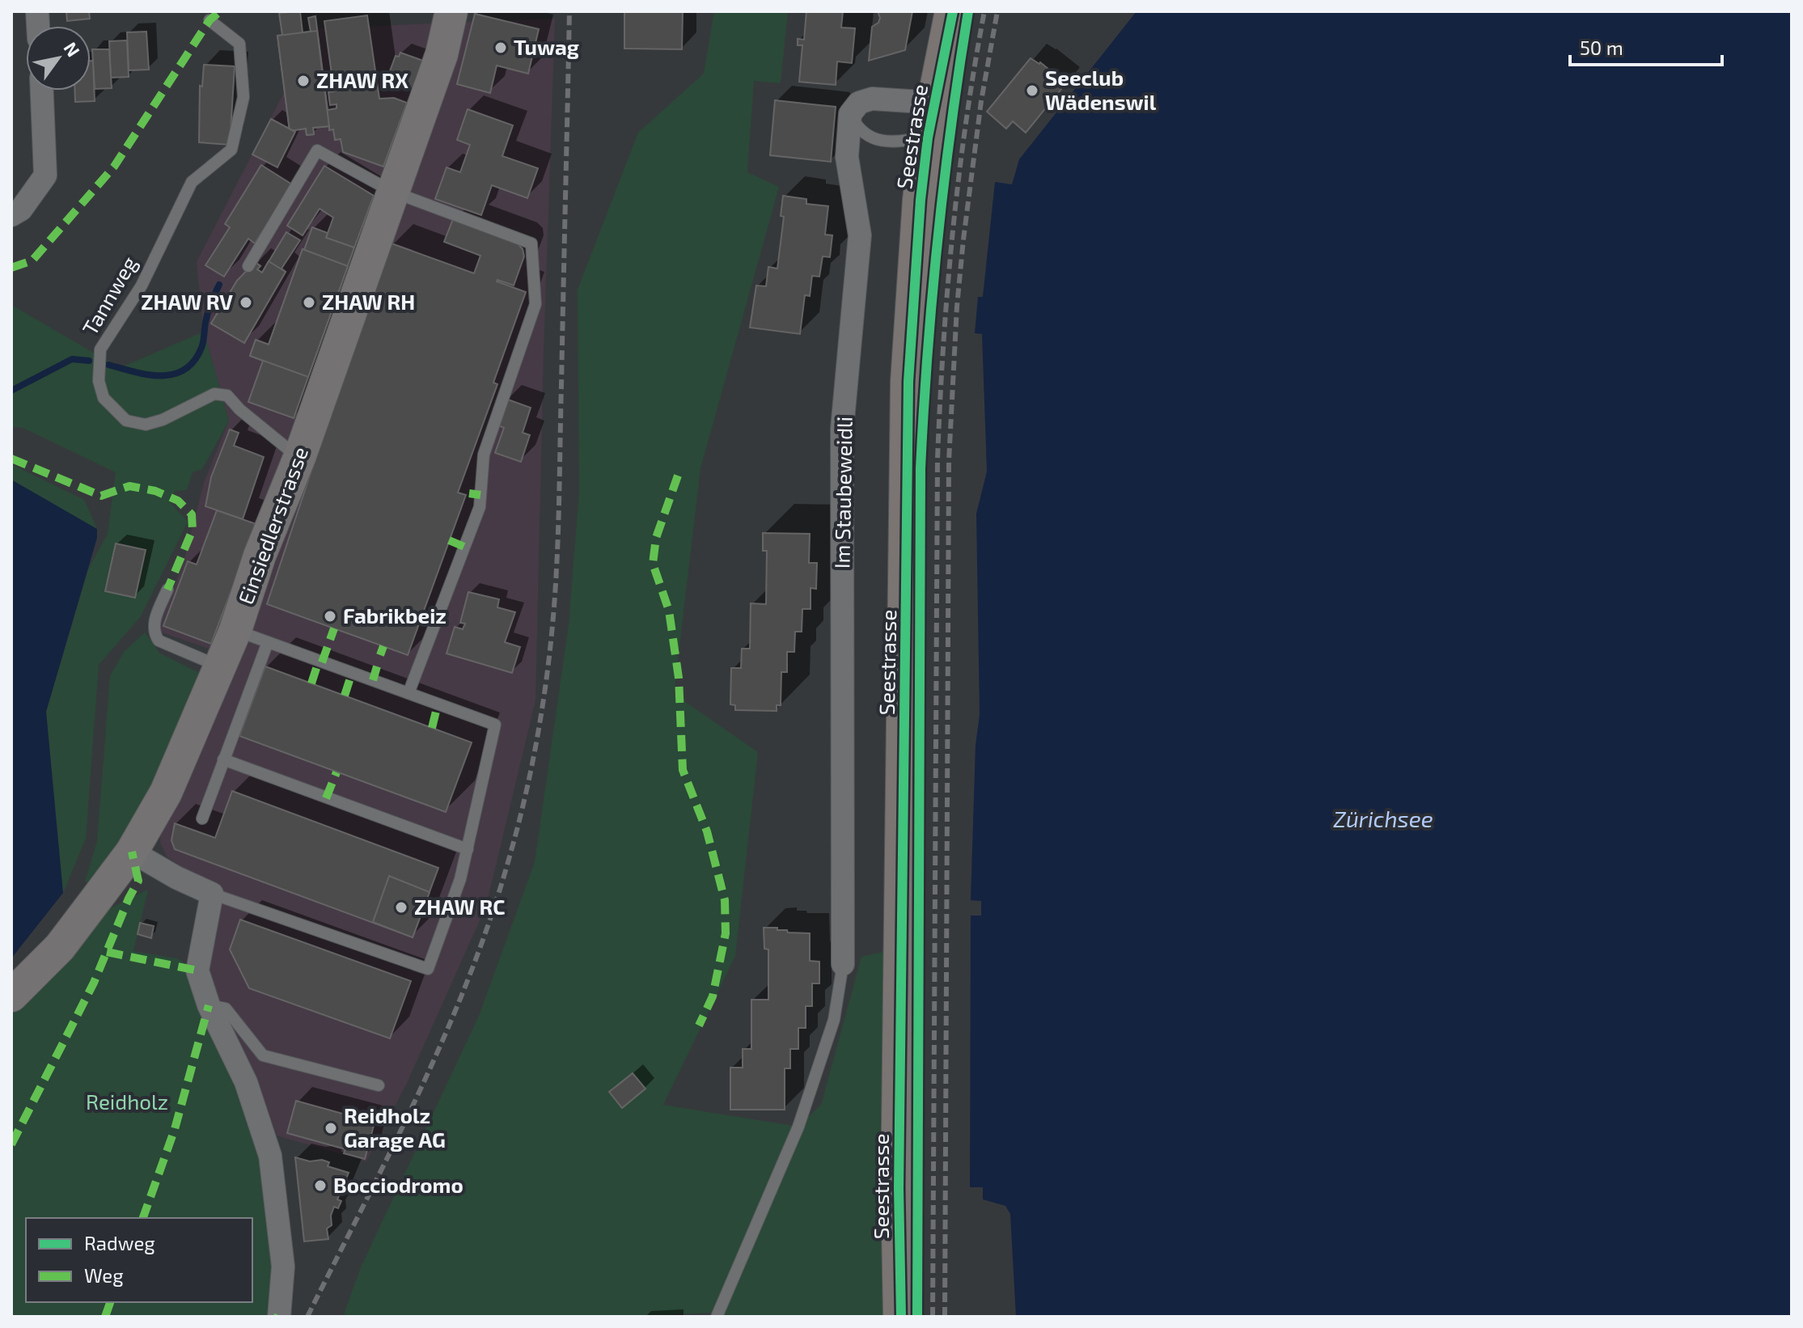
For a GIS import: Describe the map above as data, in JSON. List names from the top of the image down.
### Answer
{
  "streets": {
    "main road": ["Seestrasse", "Einsiedlerstrasse"],
    "street": ["Im Staubeweidli"],
    "lane": ["Tannweg"]
  },
  "crossings": [
    ["Tannweg", "Einsiedlerstrasse"]
  ],
  "water": ["Zürichsee"],
  "parks": ["Reidholz"],
  "places": [
    "Tuwag",
    "ZHAW RX",
    "Seeclub Wädenswil",
    "ZHAW RV",
    "ZHAW RH",
    "Fabrikbeiz",
    "ZHAW RC",
    "Reidholz Garage AG",
    "Bocciodromo"
  ],
  "legend": ["Radweg", "Weg"],
  "scale_bar": "50 m",
  "north": "top right"
}
